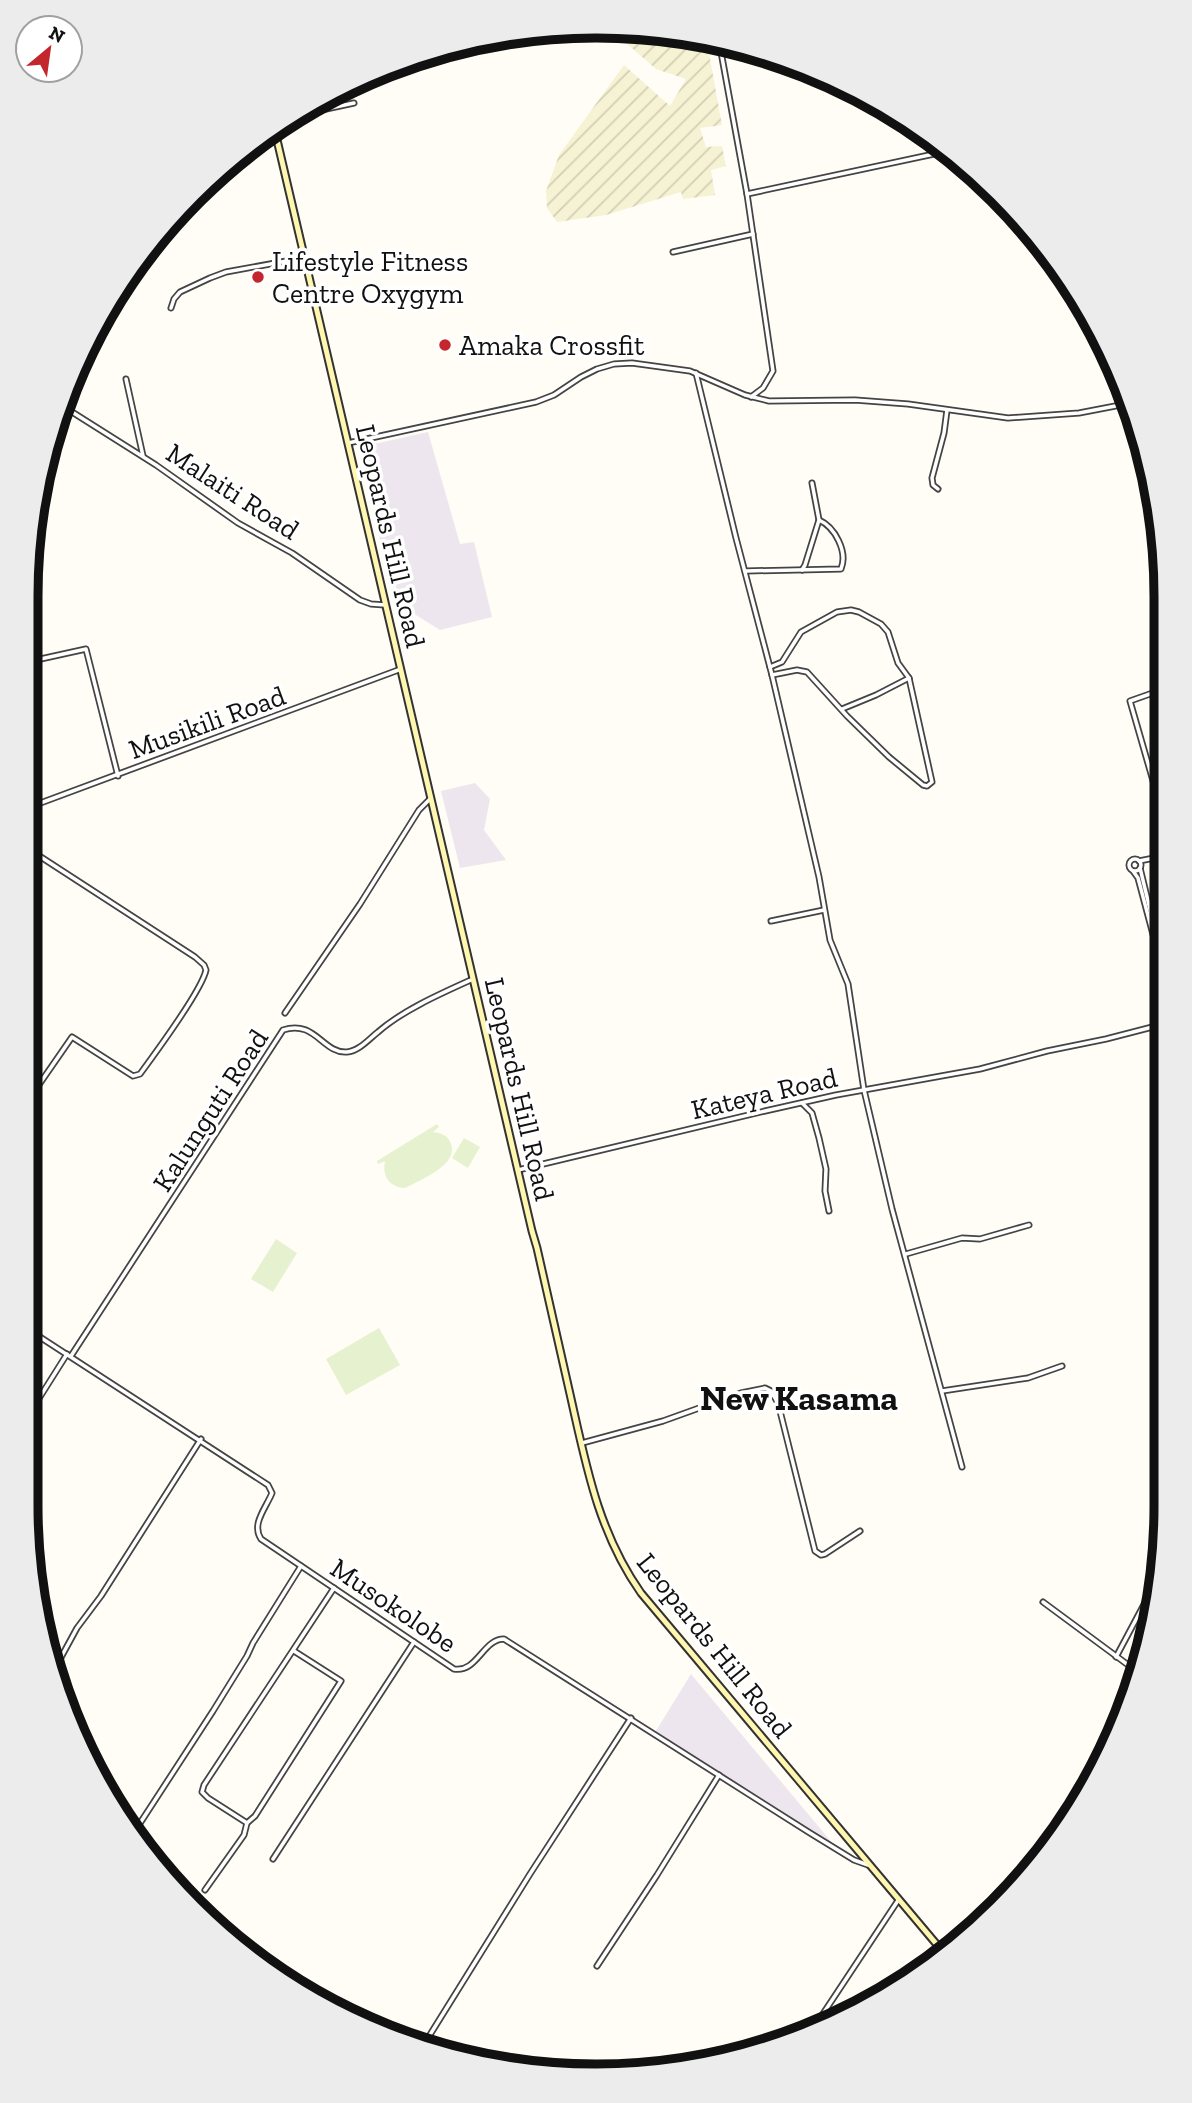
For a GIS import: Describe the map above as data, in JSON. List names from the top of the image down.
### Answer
{
  "streets": {
    "main road": ["Leopards Hill Road"],
    "street": [
      "Malaiti Road",
      "Musikili Road",
      "Kateya Road",
      "Kalunguti Road",
      "Musokolobe"
    ]
  },
  "crossings": [
    ["Malaiti Road", "Leopards Hill Road"],
    ["Leopards Hill Road", "Musikili Road"],
    ["Leopards Hill Road", "Kateya Road"],
    ["Leopards Hill Road", "Kalunguti Road"],
    ["Leopards Hill Road", "Musokolobe"],
    ["Kalunguti Road", "Musokolobe"]
  ],
  "districts": ["New Kasama"],
  "places": ["Lifestyle Fitness Centre Oxygym", "Amaka Crossfit"],
  "north": "top right"
}
